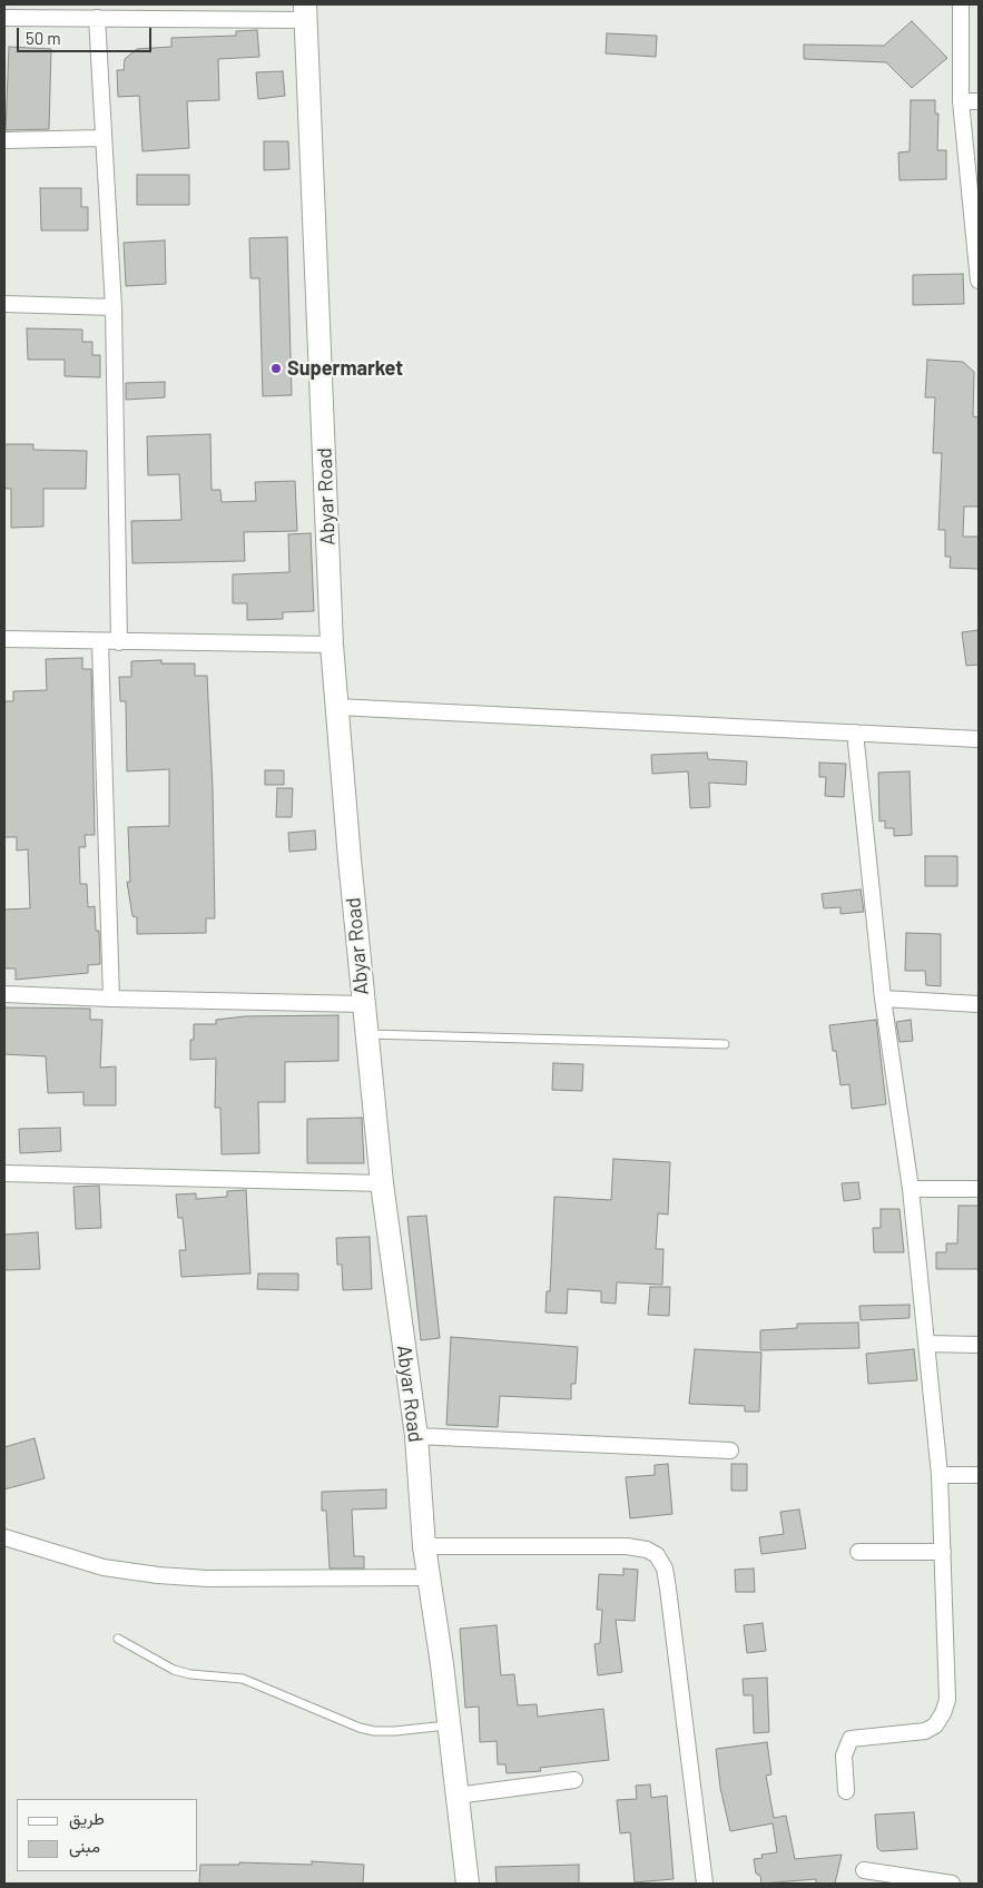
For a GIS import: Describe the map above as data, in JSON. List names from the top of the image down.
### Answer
{
  "streets": {
    "main road": ["Abyar Road"]
  },
  "places": ["Supermarket"],
  "legend": ["طريق", "مبنى"],
  "scale_bar": "50 m"
}
